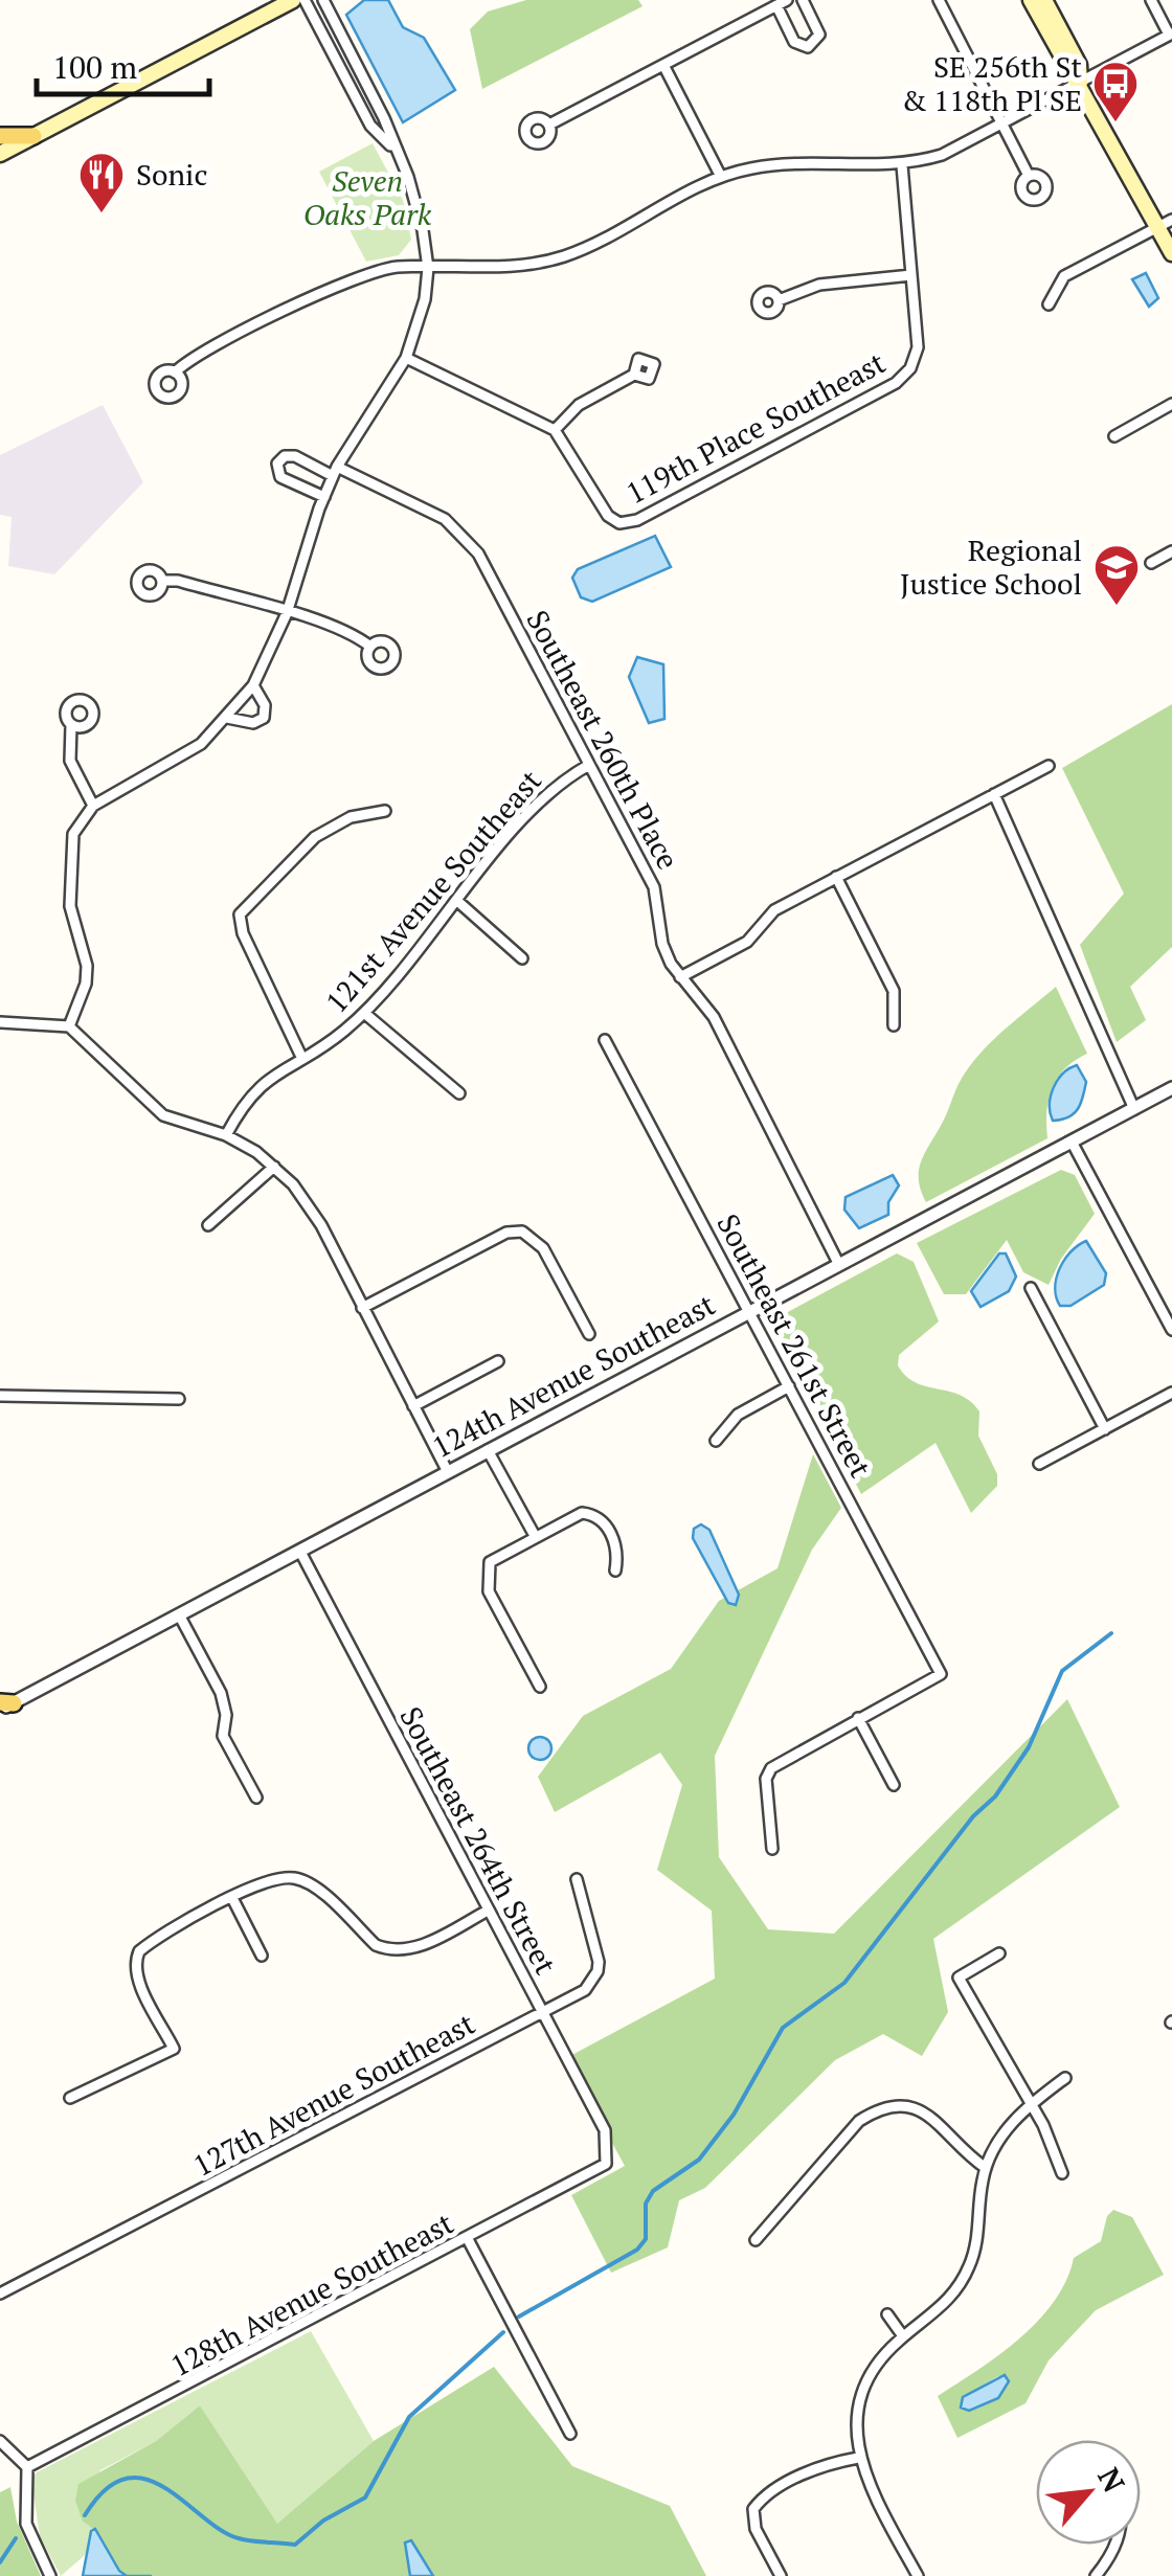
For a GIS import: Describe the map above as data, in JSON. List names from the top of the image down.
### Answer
{
  "streets": {
    "street": [
      "119th Place Southeast",
      "Southeast 260th Place",
      "121st Avenue Southeast",
      "Southeast 261st Street",
      "124th Avenue Southeast",
      "Southeast 264th Street",
      "127th Avenue Southeast",
      "128th Avenue Southeast"
    ]
  },
  "crossings": [
    ["Southeast 260th Place", "121st Avenue Southeast"],
    ["Southeast 260th Place", "124th Avenue Southeast"],
    ["Southeast 261st Street", "124th Avenue Southeast"],
    ["124th Avenue Southeast", "Southeast 264th Street"],
    ["Southeast 264th Street", "127th Avenue Southeast"],
    ["Southeast 264th Street", "128th Avenue Southeast"]
  ],
  "parks": ["Seven Oaks Park"],
  "places": {
    "bus stop": ["SE 256th St & 118th Pl SE"],
    "restaurant": ["Sonic"],
    "school or university": ["Regional Justice School"]
  },
  "scale_bar": "100 m",
  "north": "top right"
}
